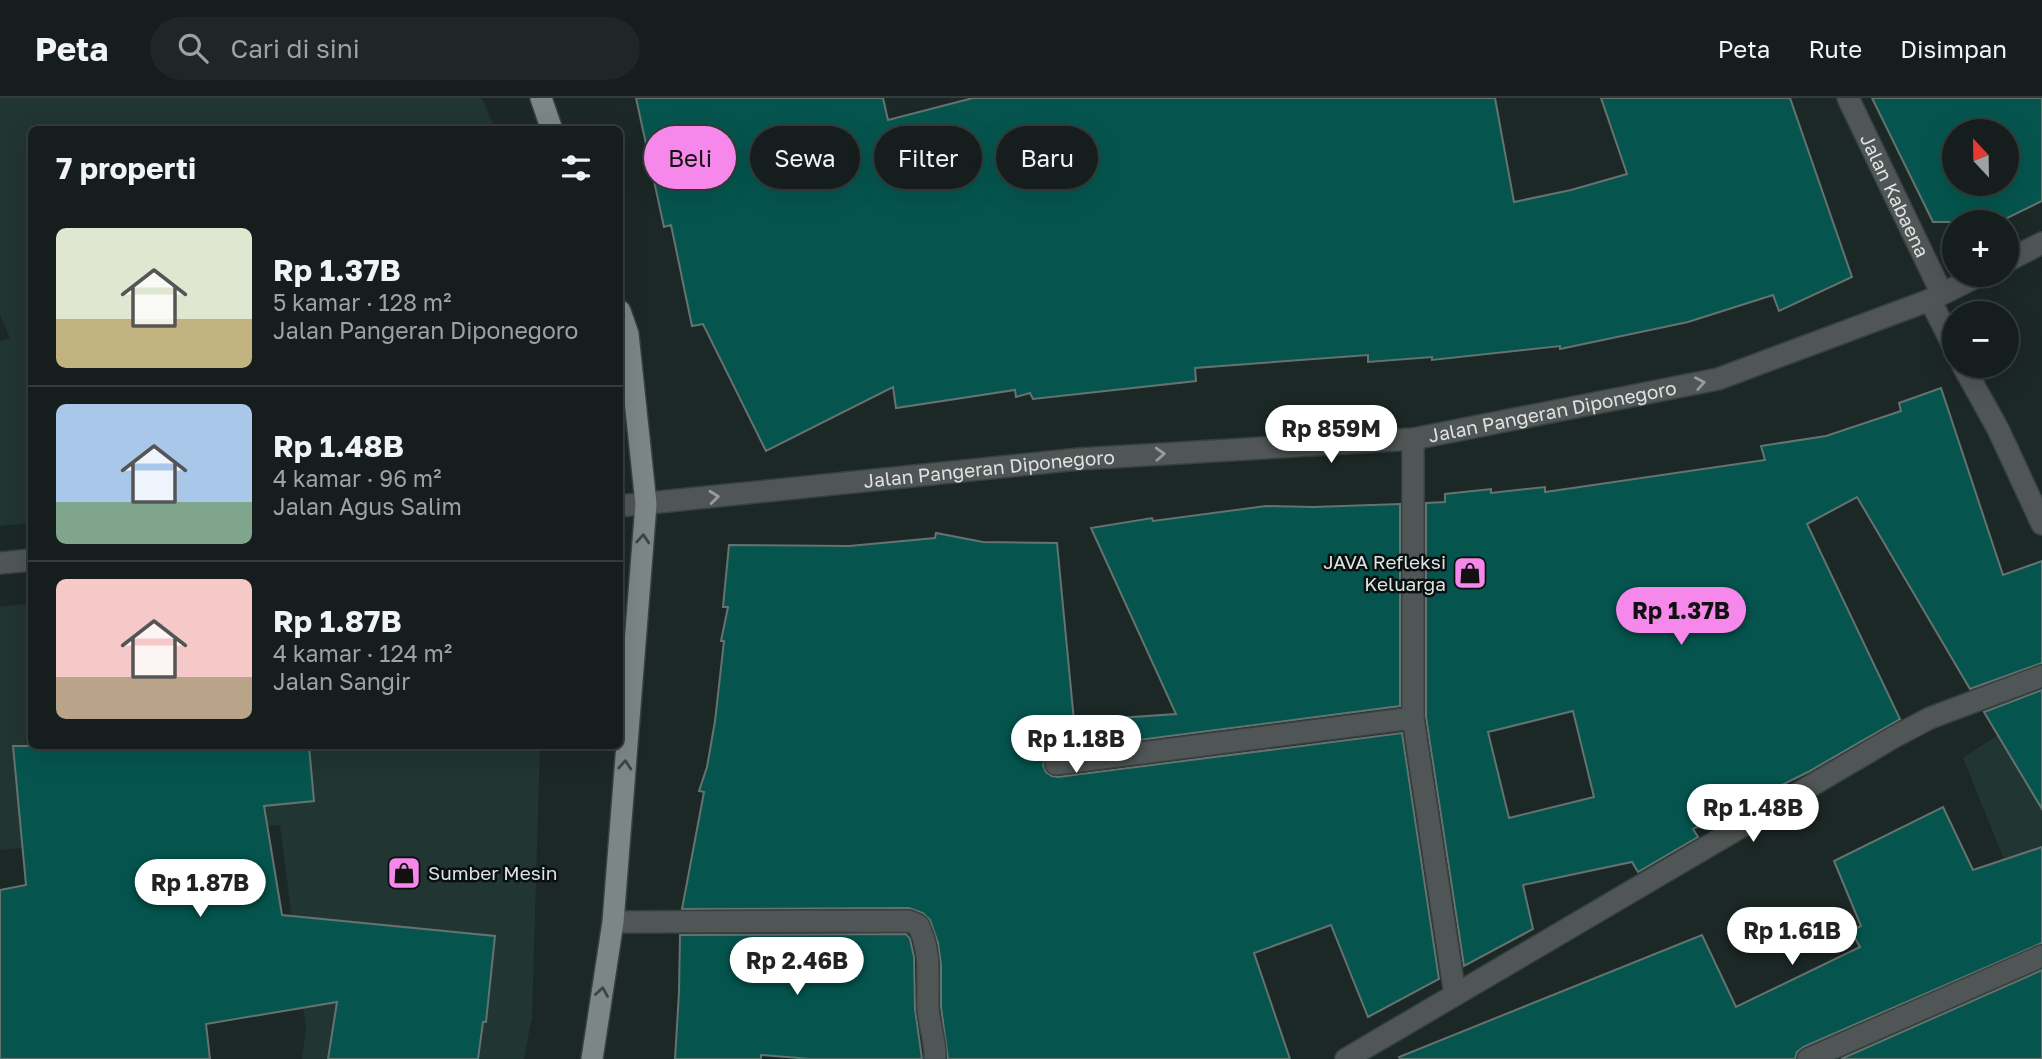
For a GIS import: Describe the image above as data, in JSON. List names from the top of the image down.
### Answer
{
  "streets": {
    "street": ["Jalan Kabaena", "Jalan Pangeran Diponegoro"]
  },
  "crossings": [
    ["Jalan Kabaena", "Jalan Pangeran Diponegoro"]
  ],
  "one_way": ["Jalan Pangeran Diponegoro"],
  "places": {
    "shop": ["JAVA Refleksi Keluarga", "Sumber Mesin"]
  },
  "north": "top",
  "page": {
    "header": "Peta",
    "search": "Cari di sini",
    "nav": ["Peta", "Rute", "Disimpan"],
    "map_buttons": ["+", "−"],
    "chip": [
      "Beli",
      "Sewa",
      "Filter",
      "Baru"
    ],
    "heading": "7 properti",
    "list": [
      {
        "name": "Rp 1.37B",
        "note": "5 kamar · 128 m² · Jalan Pangeran Diponegoro"
      },
      {
        "name": "Rp 1.48B",
        "note": "4 kamar · 96 m² · Jalan Agus Salim"
      },
      {
        "name": "Rp 1.87B",
        "note": "4 kamar · 124 m² · Jalan Sangir"
      }
    ],
    "price": [
      "Rp 859M",
      "Rp 1.37B",
      "Rp 1.18B",
      "Rp 1.48B",
      "Rp 1.87B",
      "Rp 1.61B",
      "Rp 2.46B"
    ]
  }
}
